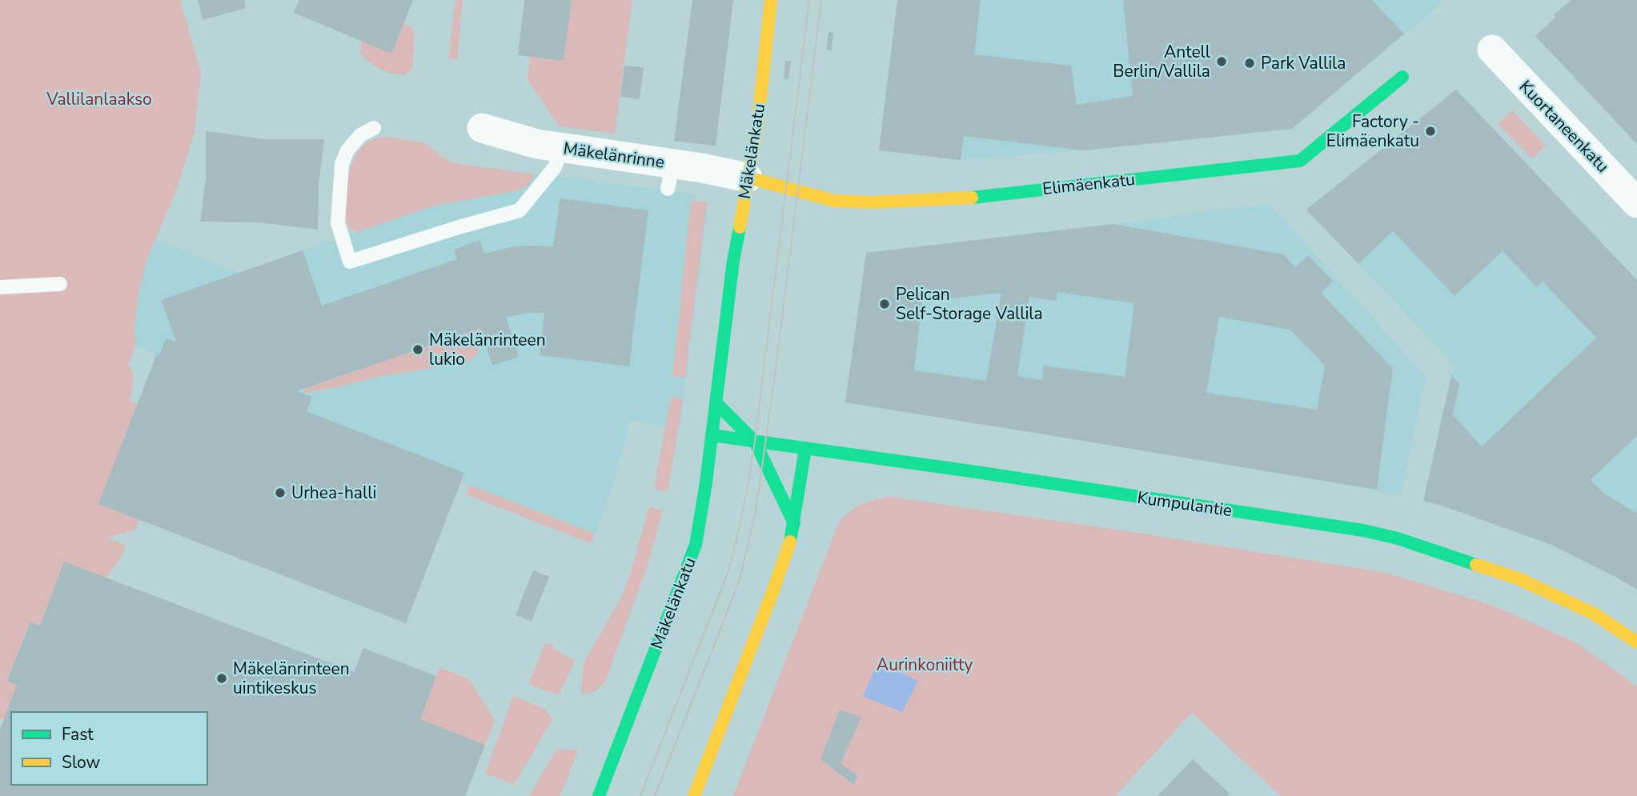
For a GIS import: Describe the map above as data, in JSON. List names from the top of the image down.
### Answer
{
  "streets": {
    "main road": ["Mäkelänkatu", "Elimäenkatu", "Kumpulantie"],
    "street": ["Kuortaneenkatu", "Mäkelänrinne"]
  },
  "crossings": [
    ["Mäkelänkatu", "Mäkelänrinne"],
    ["Mäkelänkatu", "Elimäenkatu"],
    ["Mäkelänkatu", "Kumpulantie"],
    ["Mäkelänrinne", "Elimäenkatu"]
  ],
  "parks": ["Vallilanlaakso", "Aurinkoniitty"],
  "places": [
    "Antell Berlin/Vallila",
    "Park Vallila",
    "Factory - Elimäenkatu",
    "Pelican Self-Storage Vallila",
    "Mäkelänrinteen lukio",
    "Urhea-halli",
    "Mäkelänrinteen uintikeskus"
  ],
  "legend": ["Fast", "Slow"]
}
